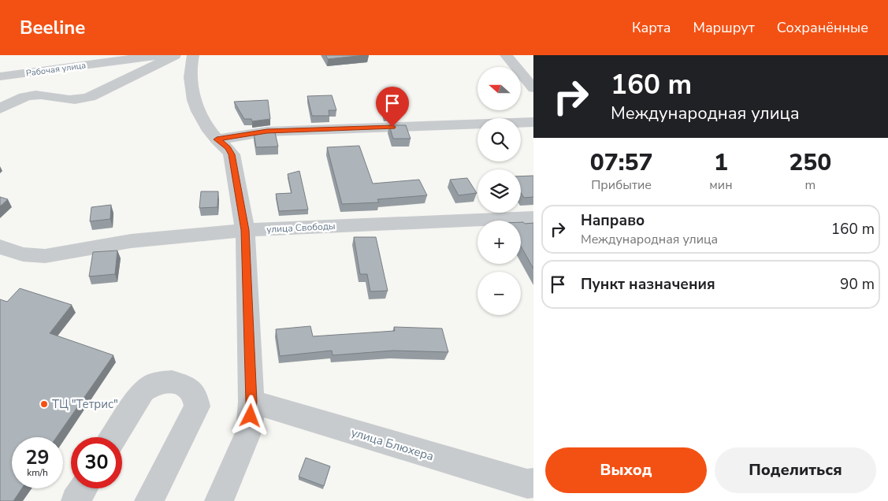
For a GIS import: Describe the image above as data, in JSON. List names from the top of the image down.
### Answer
{
  "streets": {
    "street": ["Рабочая улица", "улица Свободы", "улица Блюхера"]
  },
  "places": ["ТЦ \"Тетрис\""],
  "north": "left",
  "page": {
    "header": "Beeline",
    "nav": ["Карта", "Маршрут", "Сохранённые"],
    "turn": ["160 m", "Международная улица"],
    "map_buttons": ["+", "−"],
    "eta": [
      "07:57",
      "Прибытие",
      "1",
      "мин",
      "250",
      "m"
    ],
    "list": [
      {
        "name": "Направо",
        "note": "Международная улица",
        "value": "160 m"
      },
      {
        "name": "Пункт назначения",
        "value": "90 m"
      }
    ],
    "speed": "29 km/h",
    "limit": "30",
    "buttons": ["Выход", "Поделиться"]
  }
}
